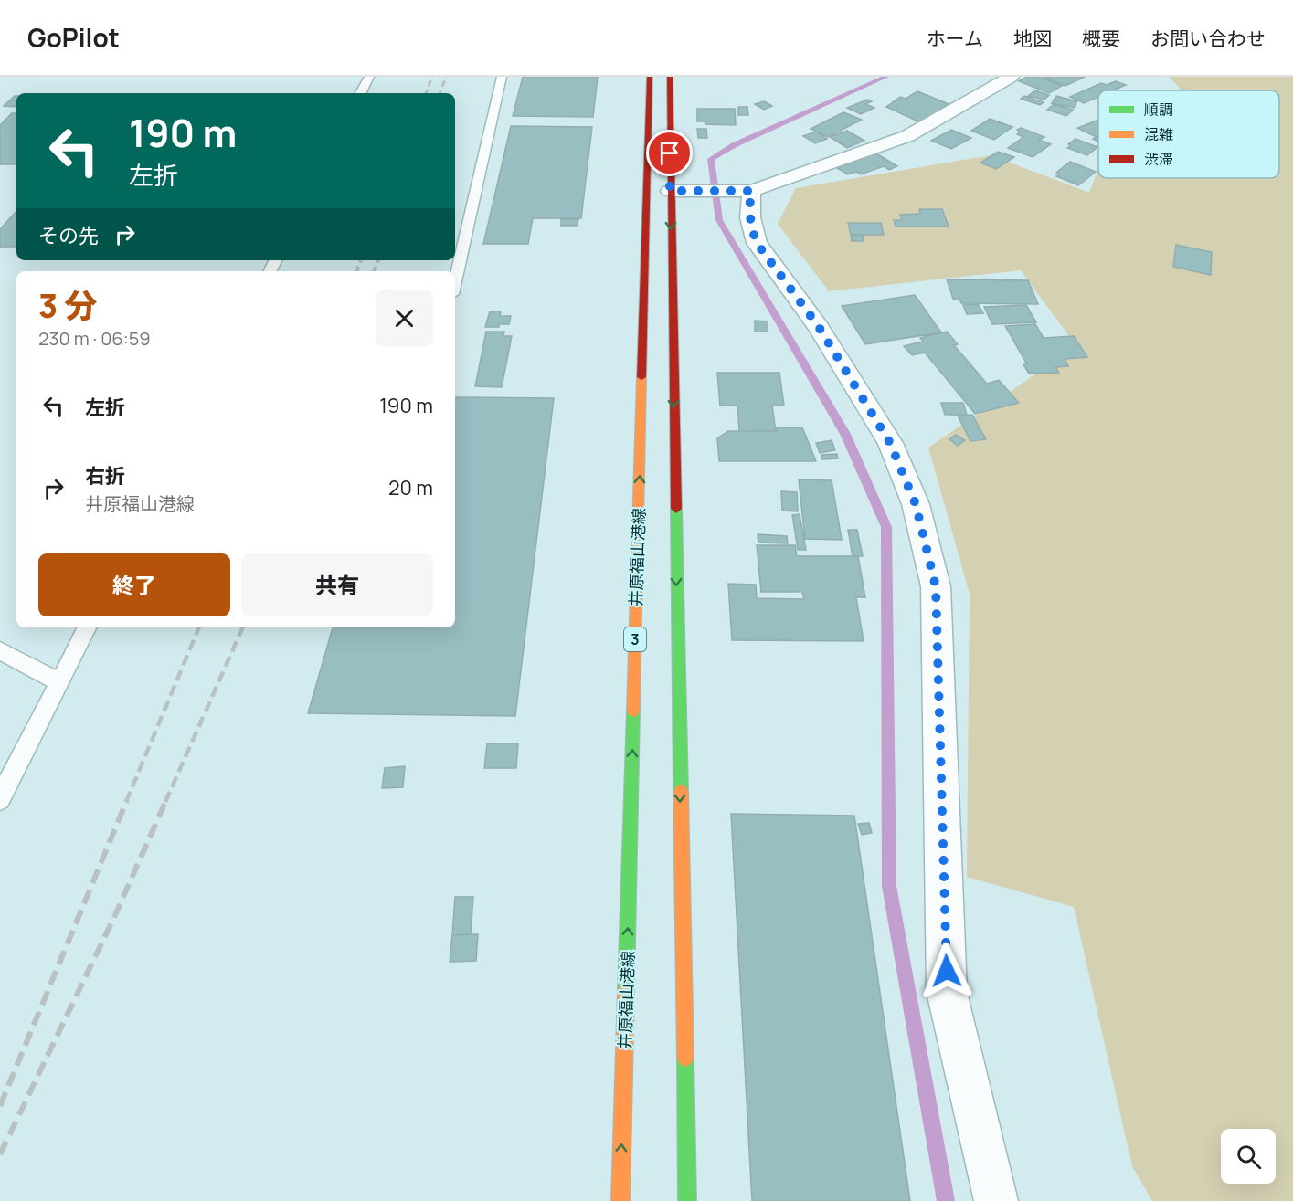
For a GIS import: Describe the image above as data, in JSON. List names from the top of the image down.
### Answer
{
  "streets": {
    "main road": ["井原福山港線", "3"]
  },
  "legend": ["順調", "混雑", "渋滞"],
  "page": {
    "header": "GoPilot",
    "nav": [
      "ホーム",
      "地図",
      "概要",
      "お問い合わせ"
    ],
    "turn": ["190 m", "左折"],
    "then": "その先",
    "heading": ["3 分", "230 m · 06:59"],
    "list": [
      {
        "name": "左折",
        "value": "190 m"
      },
      {
        "name": "右折",
        "note": "井原福山港線",
        "value": "20 m"
      }
    ],
    "buttons": ["終了", "共有"]
  }
}
